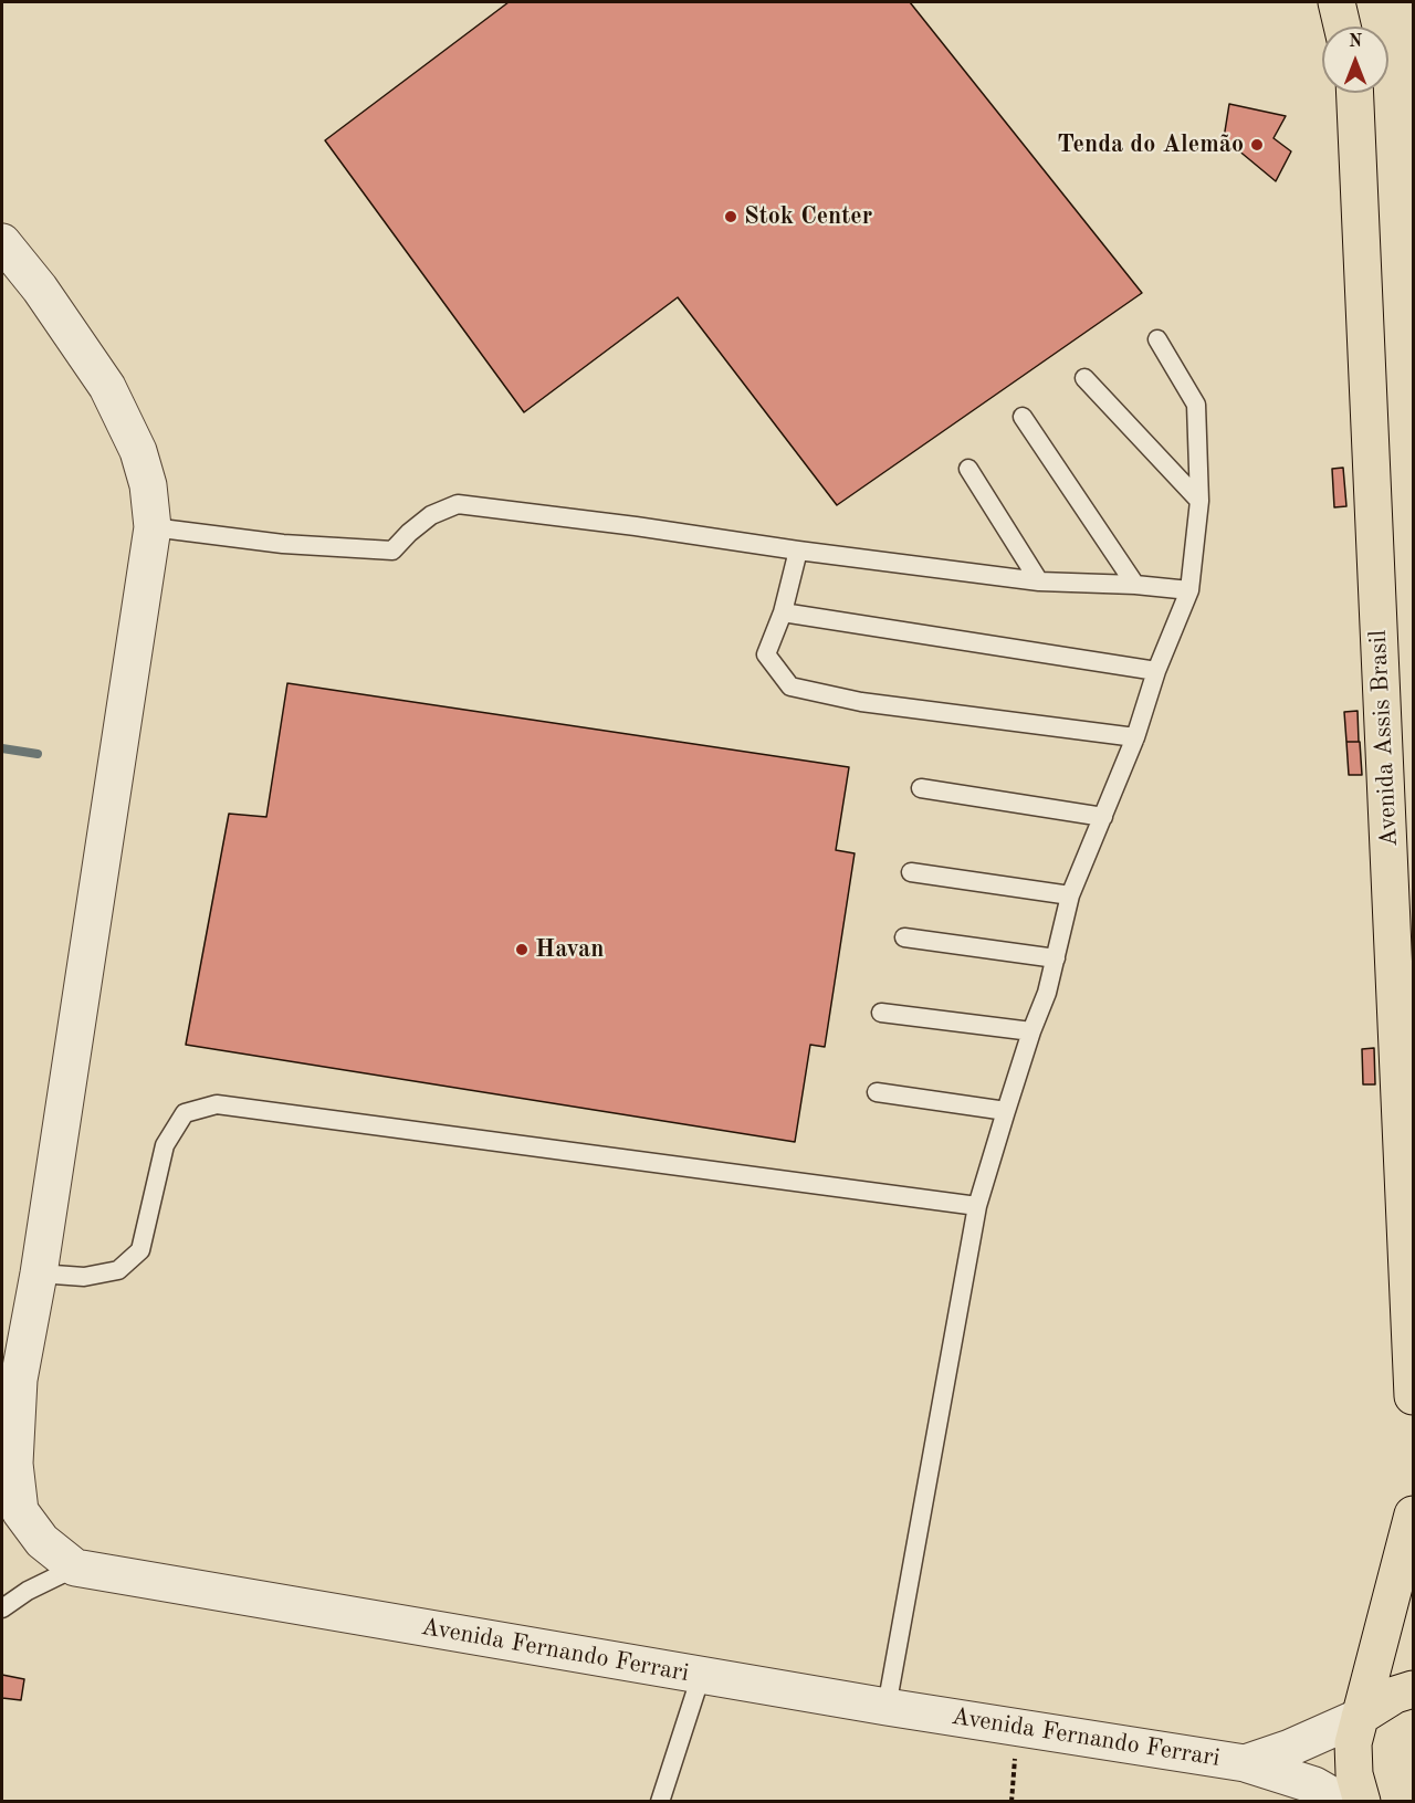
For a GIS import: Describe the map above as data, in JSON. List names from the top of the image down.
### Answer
{
  "streets": {
    "main road": ["Avenida Assis Brasil"],
    "street": ["Avenida Fernando Ferrari"]
  },
  "places": ["Tenda do Alemão", "Stok Center", "Havan"],
  "north": "top"
}
